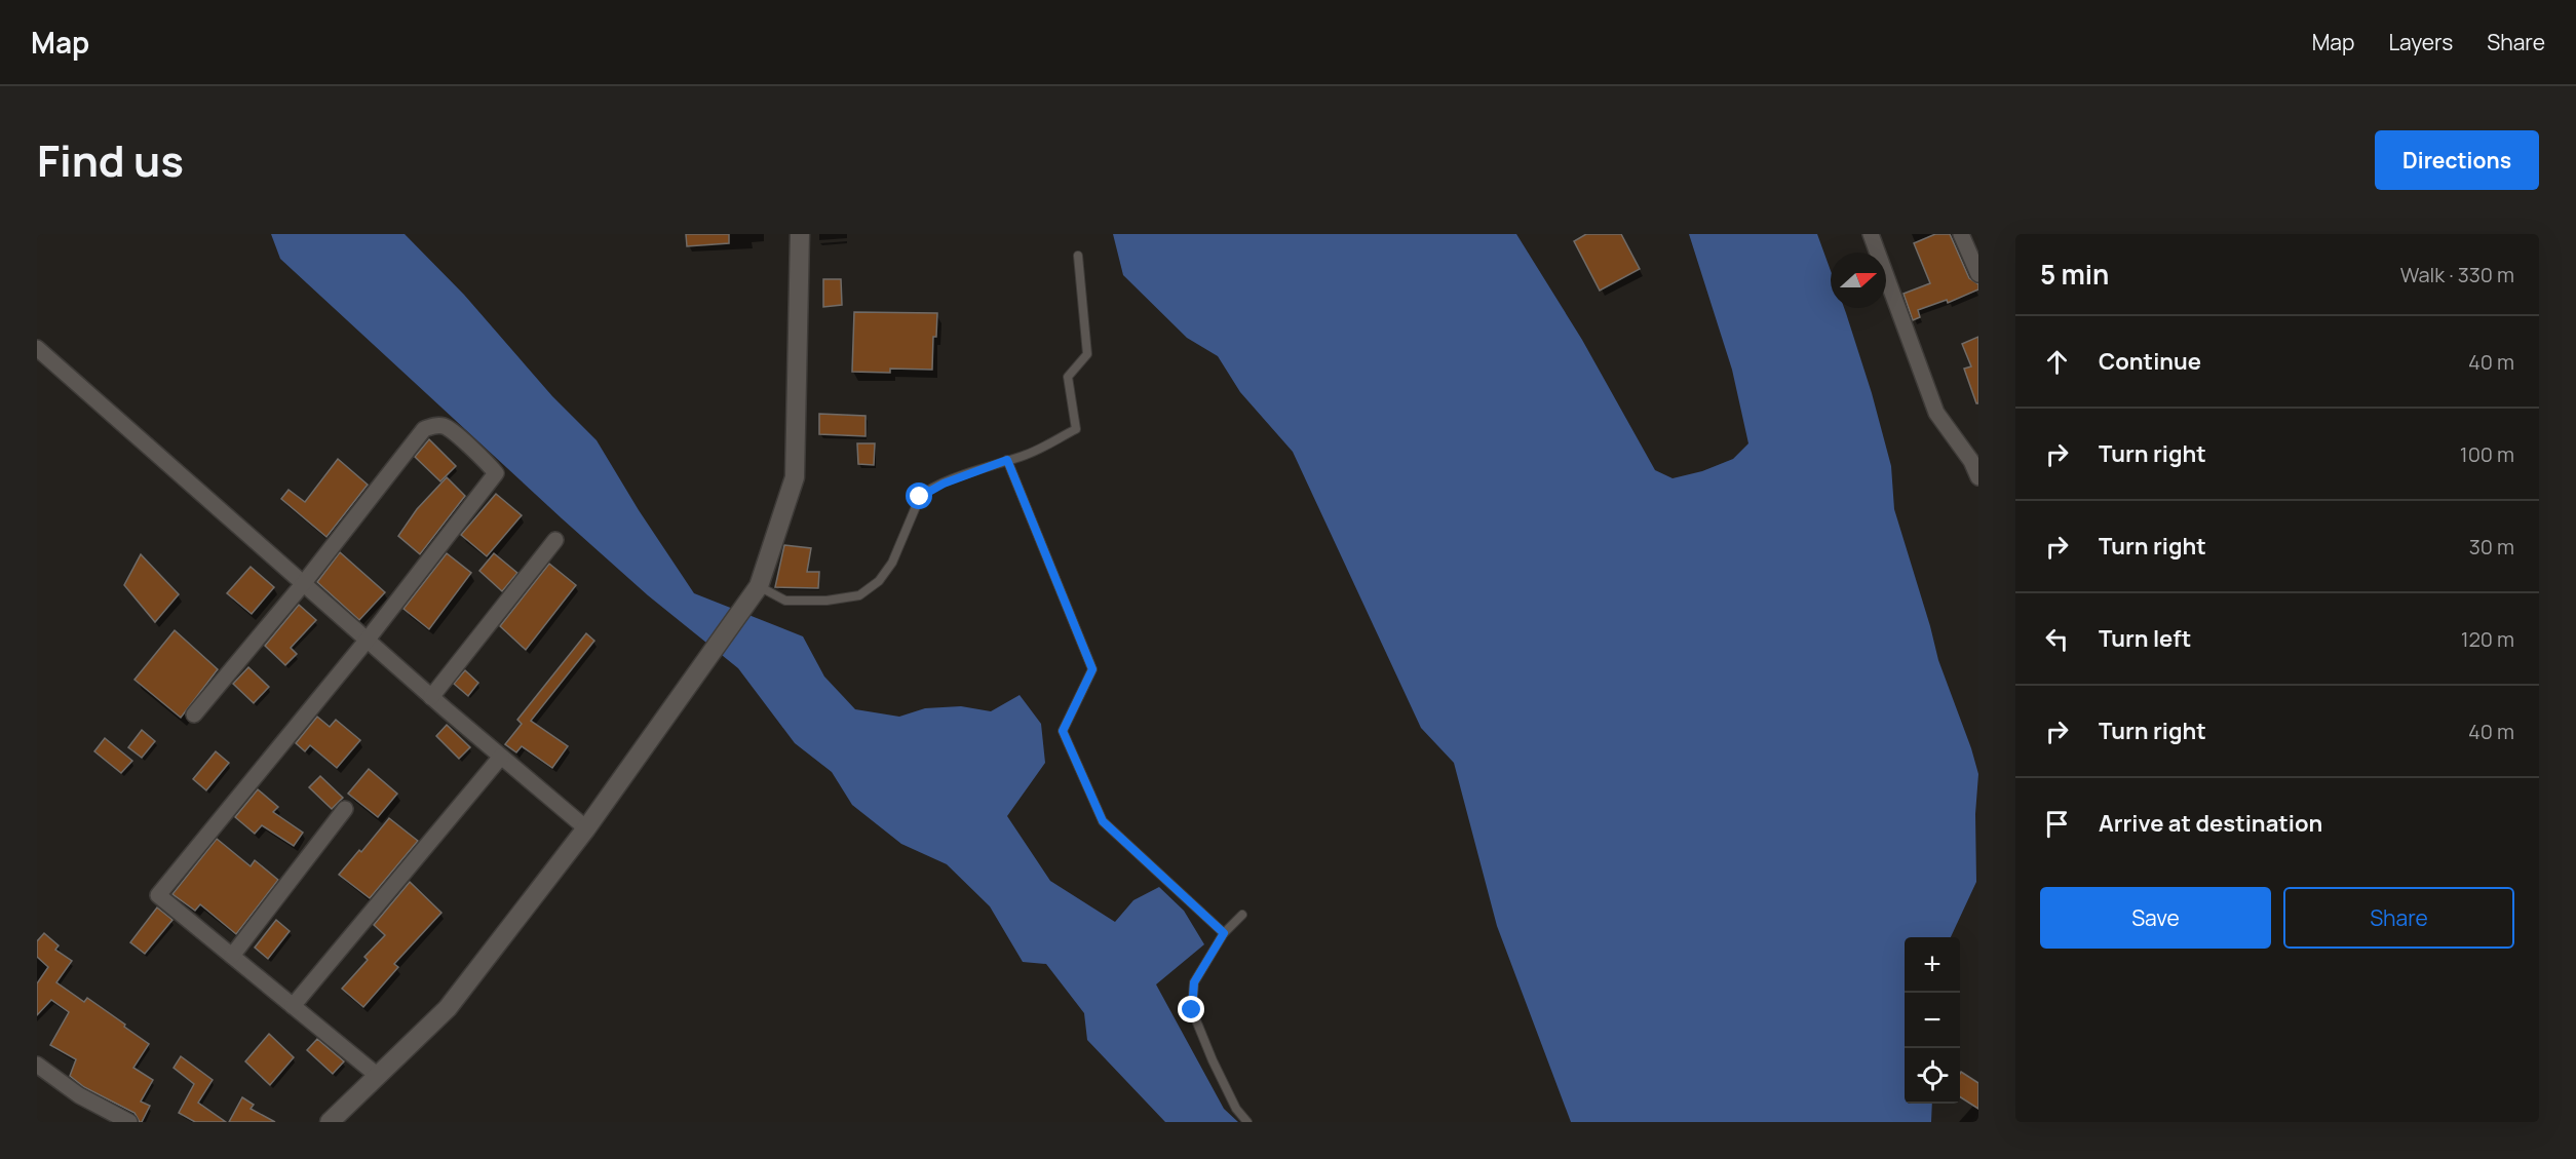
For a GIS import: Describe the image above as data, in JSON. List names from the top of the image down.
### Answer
{
  "north": "right",
  "page": {
    "header": "Map",
    "nav": ["Map", "Layers", "Share"],
    "title": "Find us",
    "buttons": [
      "Directions",
      ["Save", "Share"]
    ],
    "heading": ["5 min", "Walk · 330 m"],
    "list": [
      ["Continue", "40 m"],
      ["Turn right", "100 m"],
      ["Turn right", "30 m"],
      ["Turn left", "120 m"],
      ["Turn right", "40 m"],
      "Arrive at destination"
    ],
    "map_buttons": ["+", "−"]
  }
}
